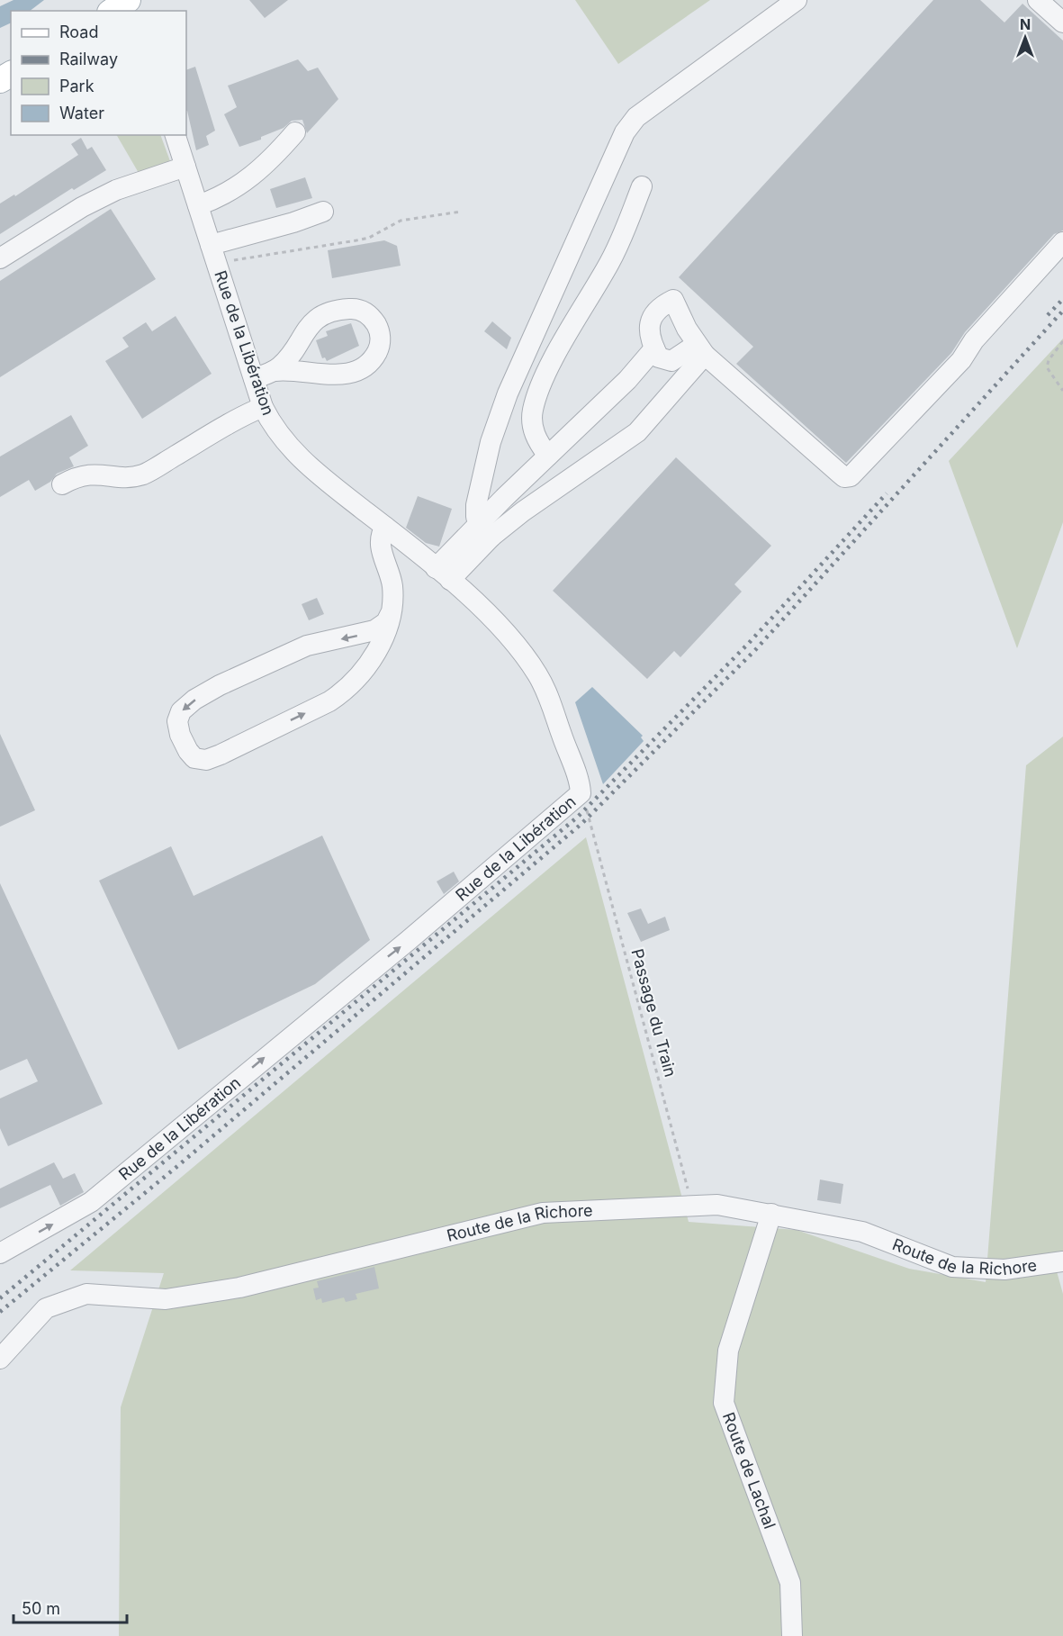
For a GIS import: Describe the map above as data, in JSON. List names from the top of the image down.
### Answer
{
  "streets": {
    "street": ["Rue de la Libération", "Route de la Richore", "Route de Lachal"],
    "path": ["Passage du Train"]
  },
  "crossings": [
    ["Passage du Train", "Route de la Richore"],
    ["Route de la Richore", "Route de Lachal"]
  ],
  "one_way": ["Rue de la Libération"],
  "legend": [
    "Road",
    "Railway",
    "Park",
    "Water"
  ],
  "scale_bar": "50 m",
  "north": "top"
}
